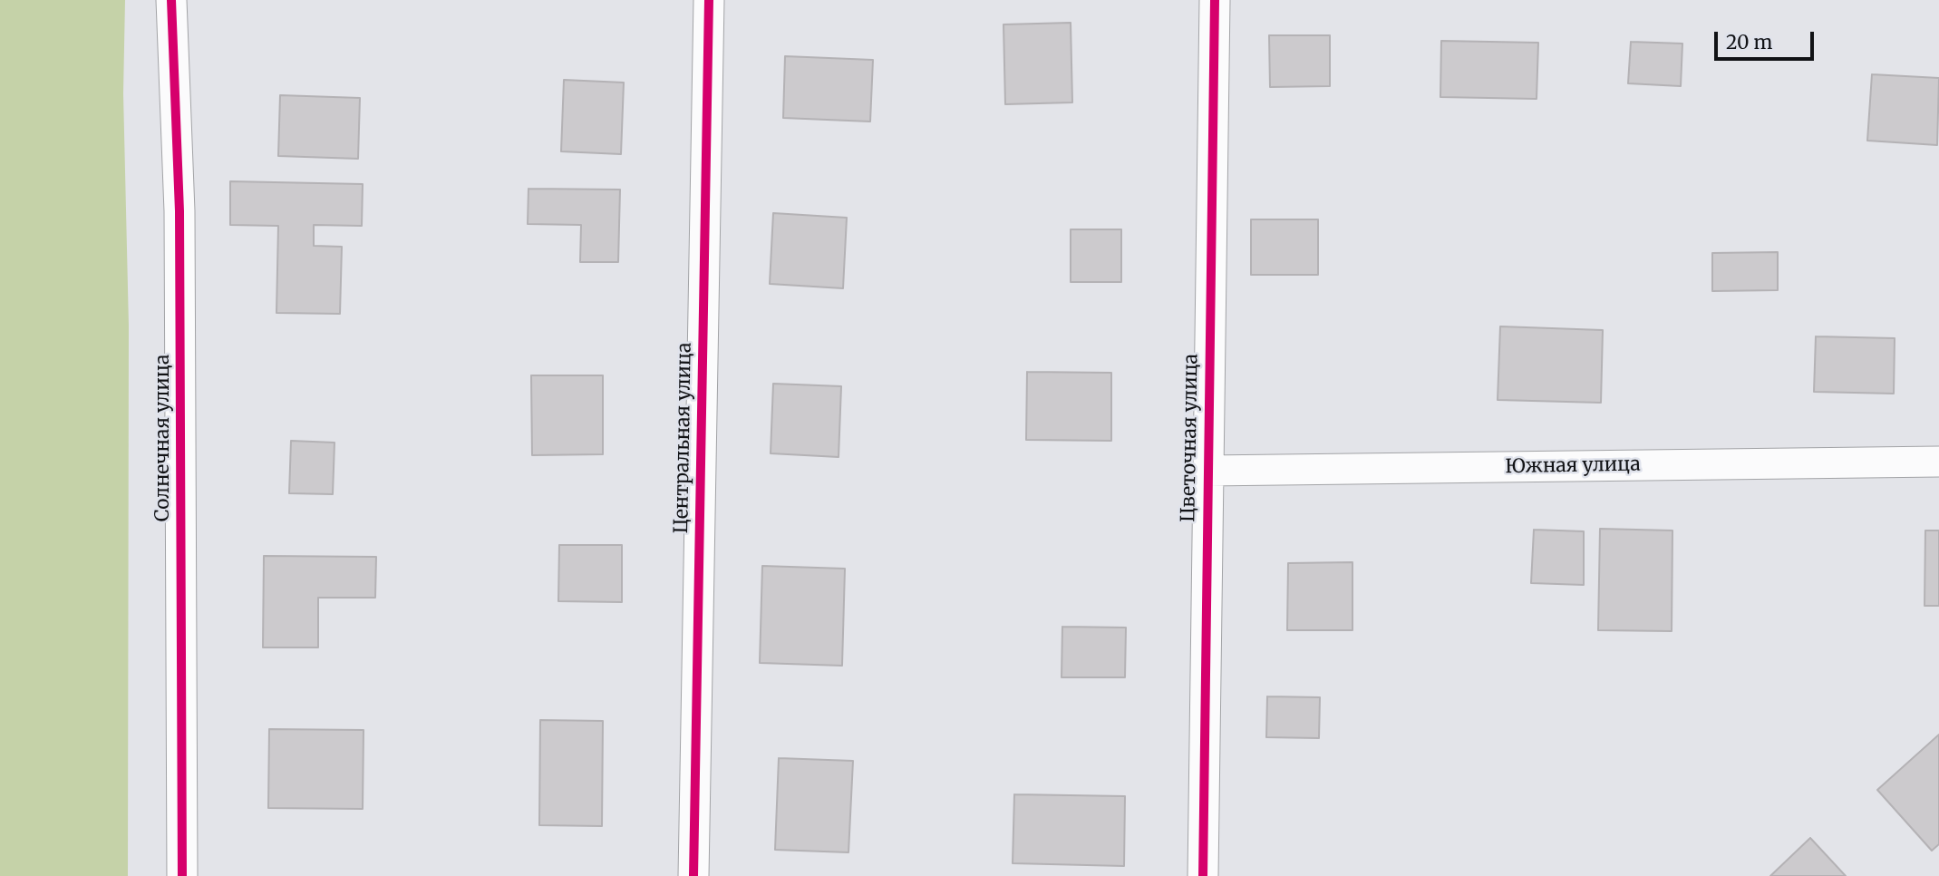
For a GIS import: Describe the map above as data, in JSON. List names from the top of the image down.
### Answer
{
  "streets": {
    "street": [
      "Солнечная улица",
      "Центральная улица",
      "Цветочная улица",
      "Южная улица"
    ]
  },
  "crossings": [
    ["Цветочная улица", "Южная улица"]
  ],
  "scale_bar": "20 m"
}
